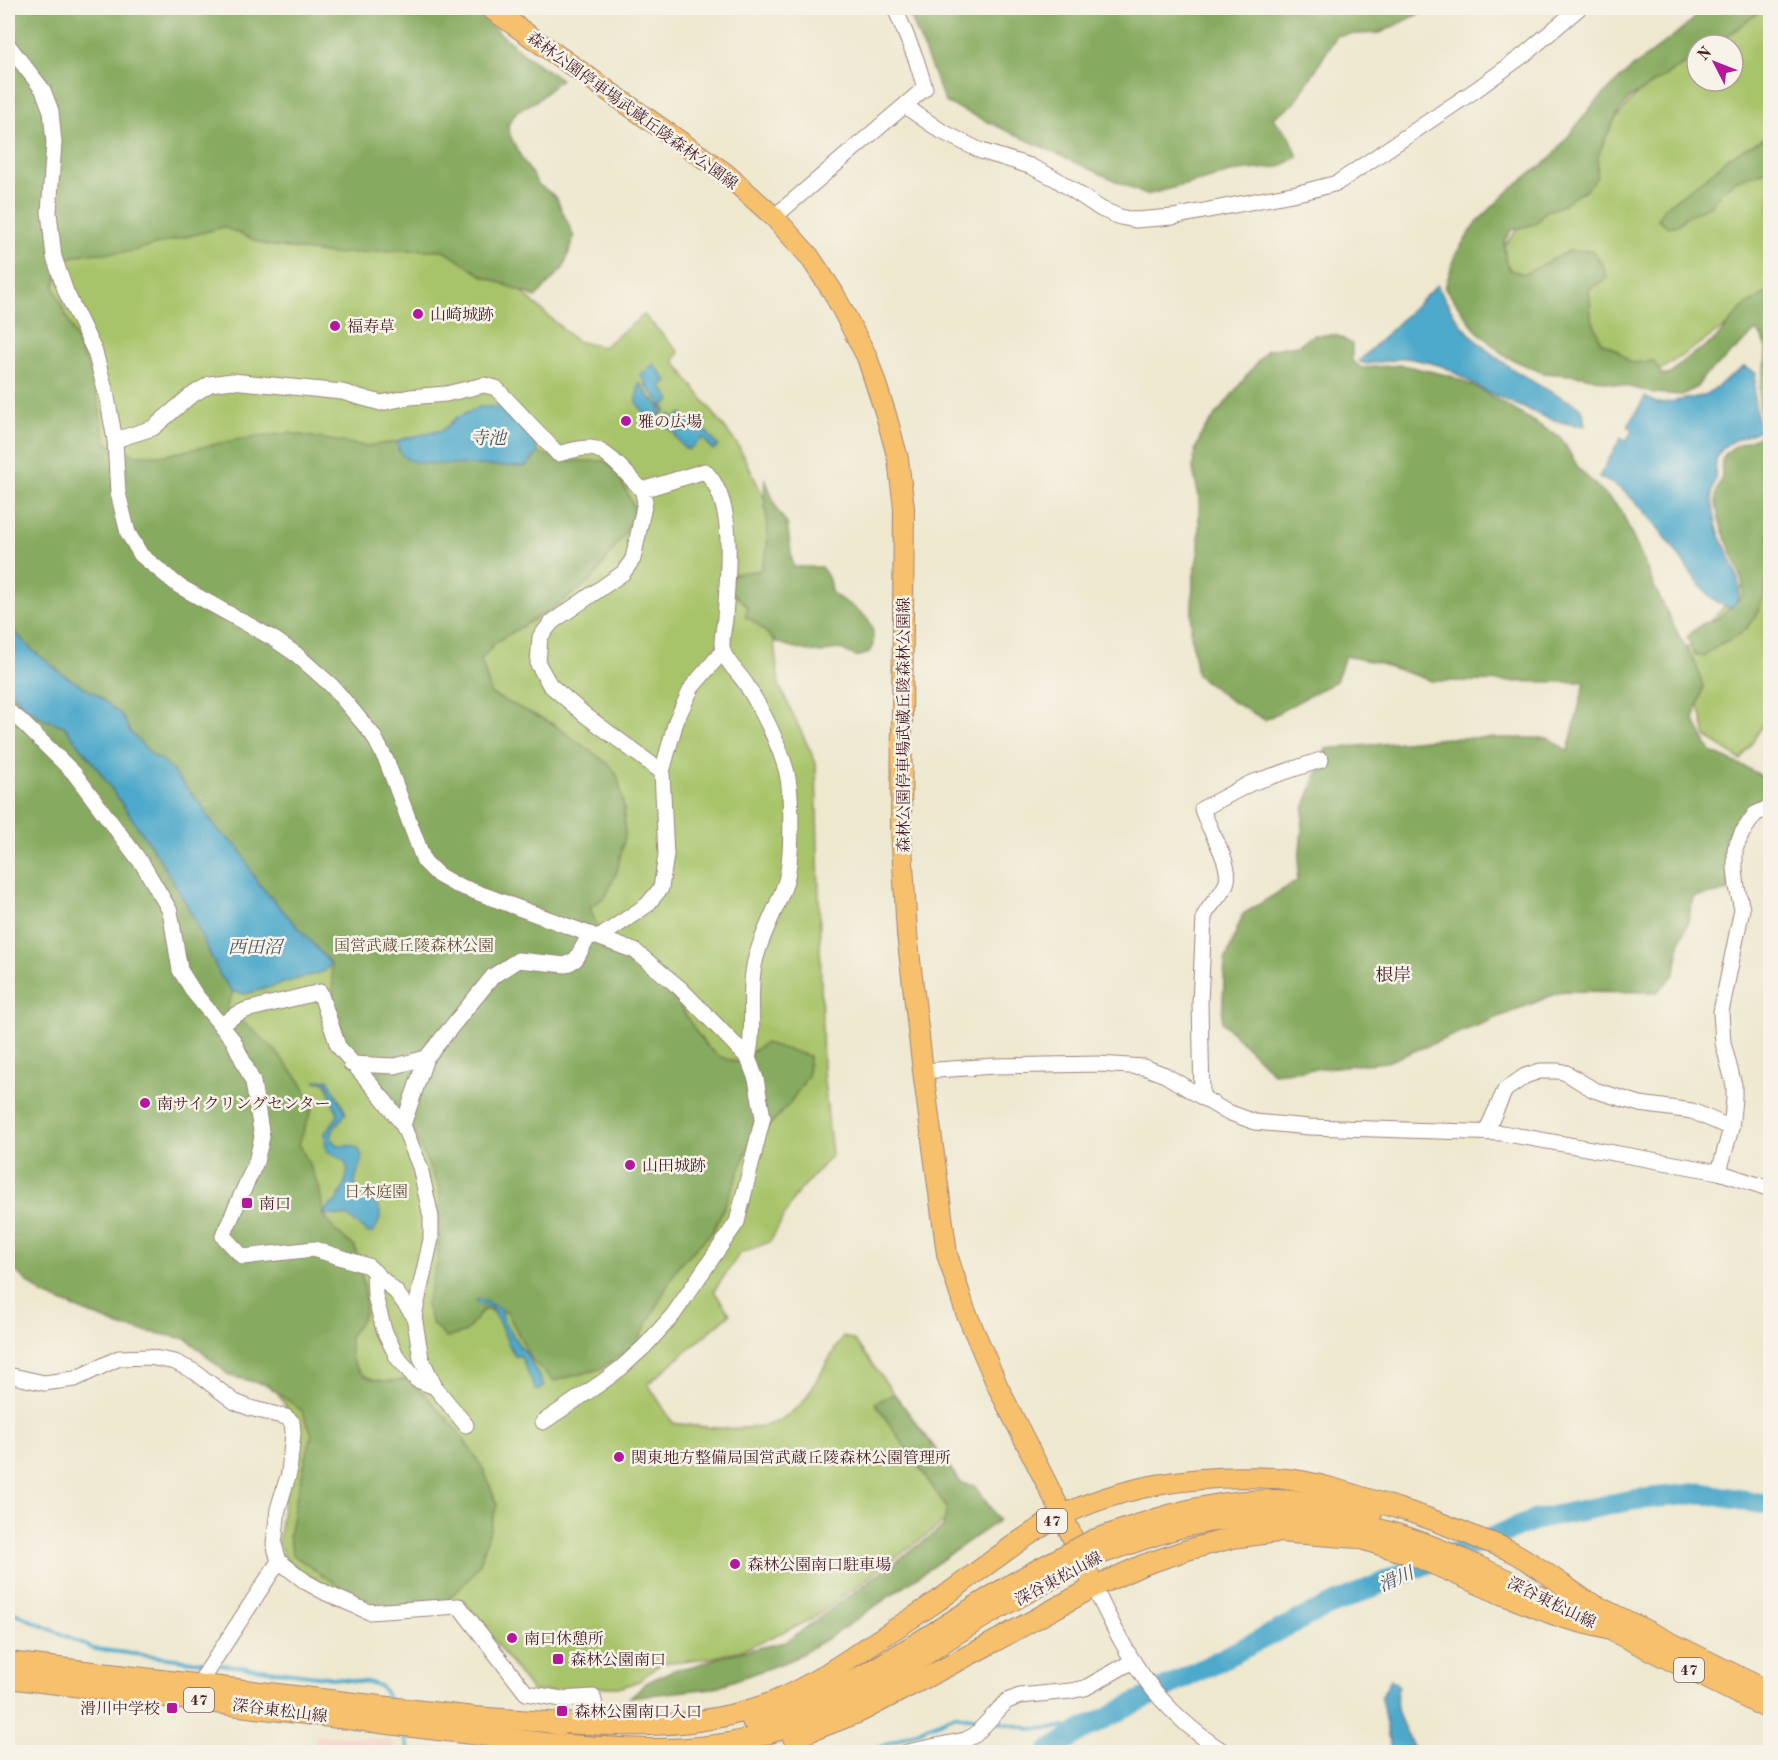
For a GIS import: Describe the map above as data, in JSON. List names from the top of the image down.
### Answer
{
  "streets": {
    "main road": ["森林公園停車場武蔵丘陵森林公園線", "47", "深谷東松山線"]
  },
  "crossings": [
    ["森林公園停車場武蔵丘陵森林公園線", "深谷東松山線"]
  ],
  "districts": ["根岸"],
  "water": ["寺池", "西田沼", "滑川"],
  "parks": ["国営武蔵丘陵森林公園", "日本庭園"],
  "places": {
    "other": [
      "山崎城跡",
      "福寿草",
      "雅の広場",
      "南サイクリングセンター",
      "山田城跡",
      "関東地方整備局国営武蔵丘陵森林公園管理所",
      "森林公園南口駐車場",
      "南口休憩所"
    ],
    "transit": [
      "南口",
      "森林公園南口",
      "滑川中学校",
      "森林公園南口入口"
    ]
  },
  "north": "top left"
}
